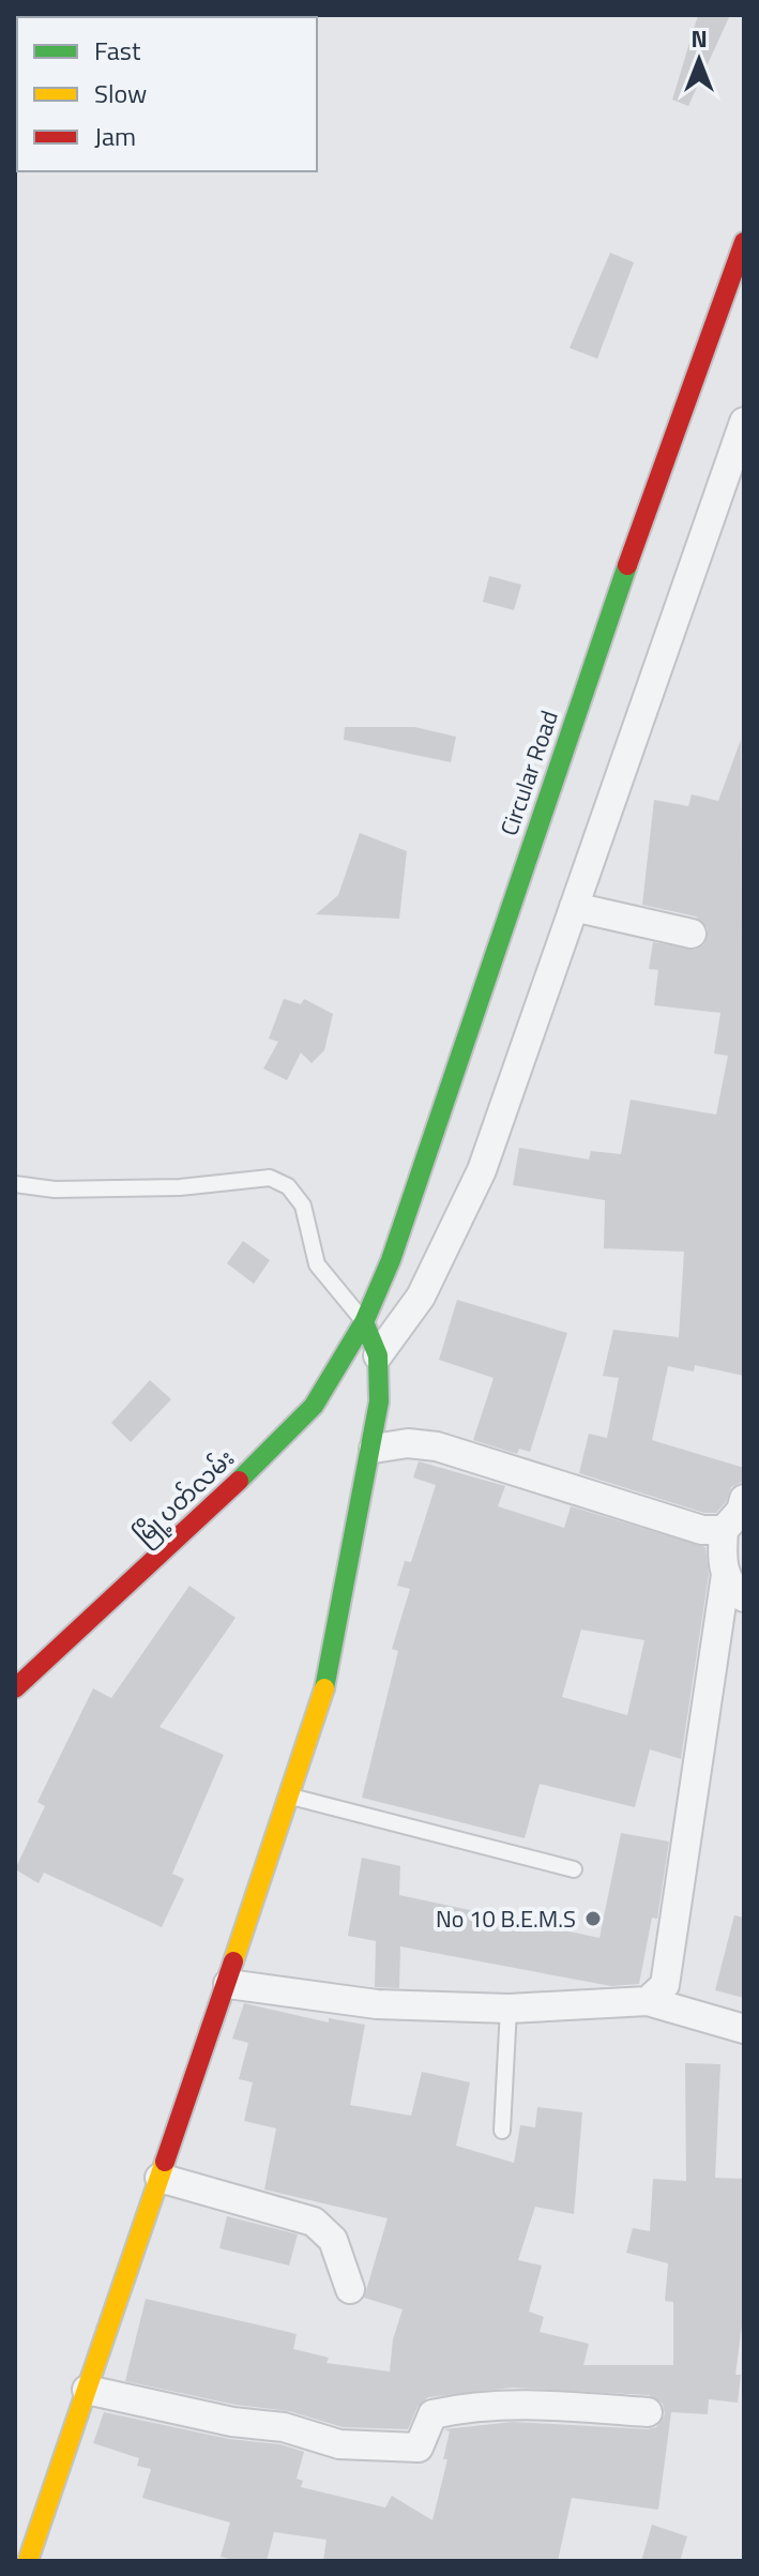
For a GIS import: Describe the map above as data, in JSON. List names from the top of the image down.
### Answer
{
  "streets": {
    "main road": ["Circular Road", "မြို့ပတ်လမ်း"]
  },
  "crossings": [
    ["Circular Road", "မြို့ပတ်လမ်း"]
  ],
  "places": ["No 10 B.E.M.S"],
  "legend": ["Fast", "Slow", "Jam"],
  "north": "top"
}
